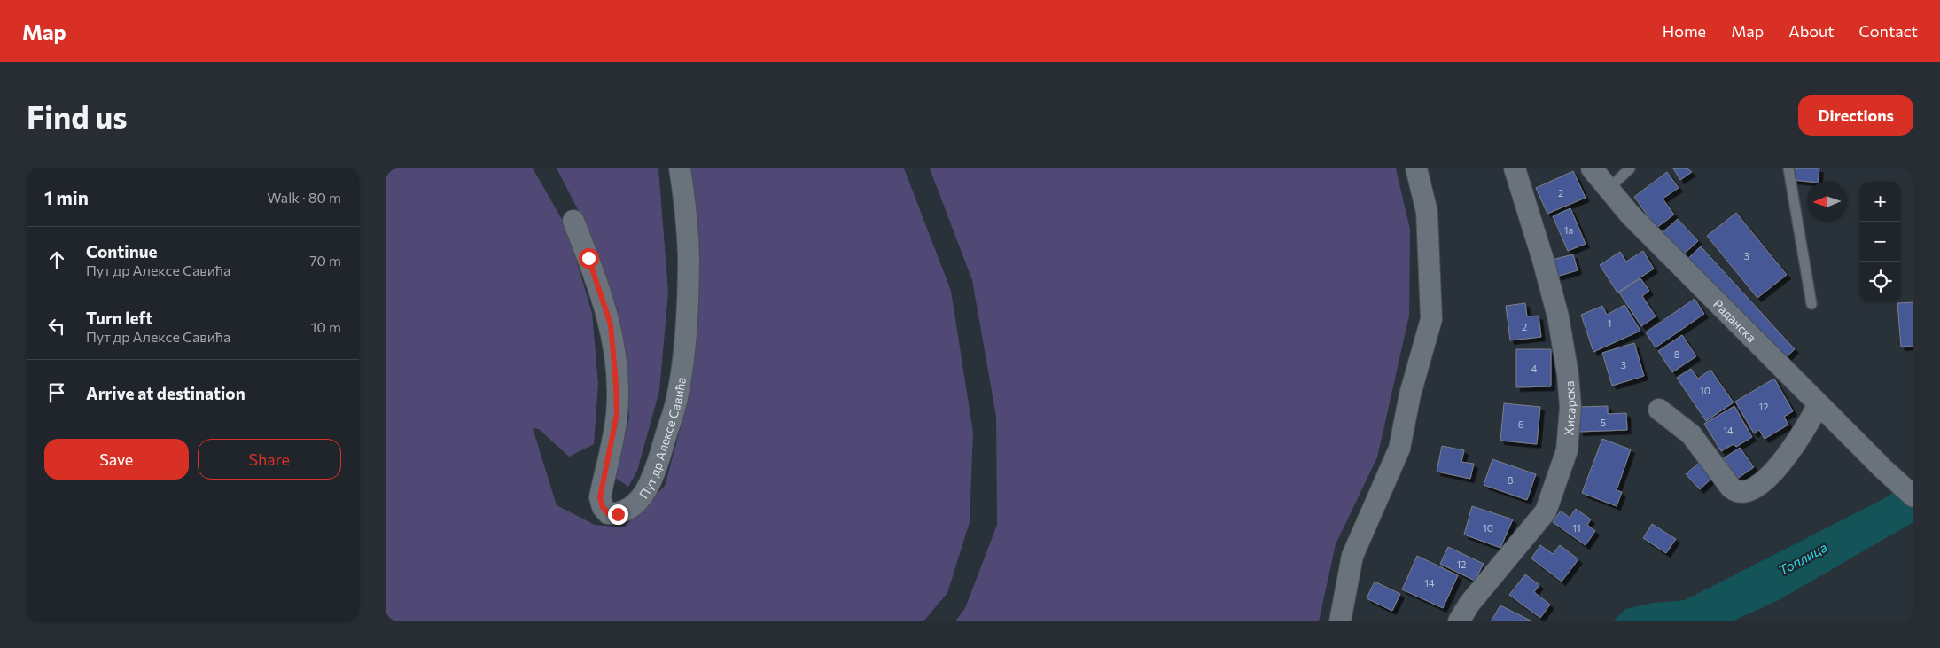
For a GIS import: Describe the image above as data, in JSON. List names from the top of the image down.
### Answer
{
  "streets": {
    "street": ["Раданска", "Хисарска", "Пут др Алексе Савића"]
  },
  "water": ["Топлица"],
  "house_numbers": [
    "2",
    "1a",
    "3",
    "1",
    "2",
    "8",
    "3",
    "4",
    "10",
    "12",
    "5",
    "6",
    "14",
    "8",
    "10",
    "11",
    "12",
    "14"
  ],
  "north": "left",
  "page": {
    "header": "Map",
    "nav": [
      "Home",
      "Map",
      "About",
      "Contact"
    ],
    "buttons": [
      "Directions",
      ["Save", "Share"]
    ],
    "title": "Find us",
    "heading": ["1 min", "Walk · 80 m"],
    "map_buttons": ["+", "−"],
    "list": [
      ["Continue", "Пут др Алексе Савића", "70 m"],
      ["Turn left", "Пут др Алексе Савића", "10 m"],
      "Arrive at destination"
    ]
  }
}
